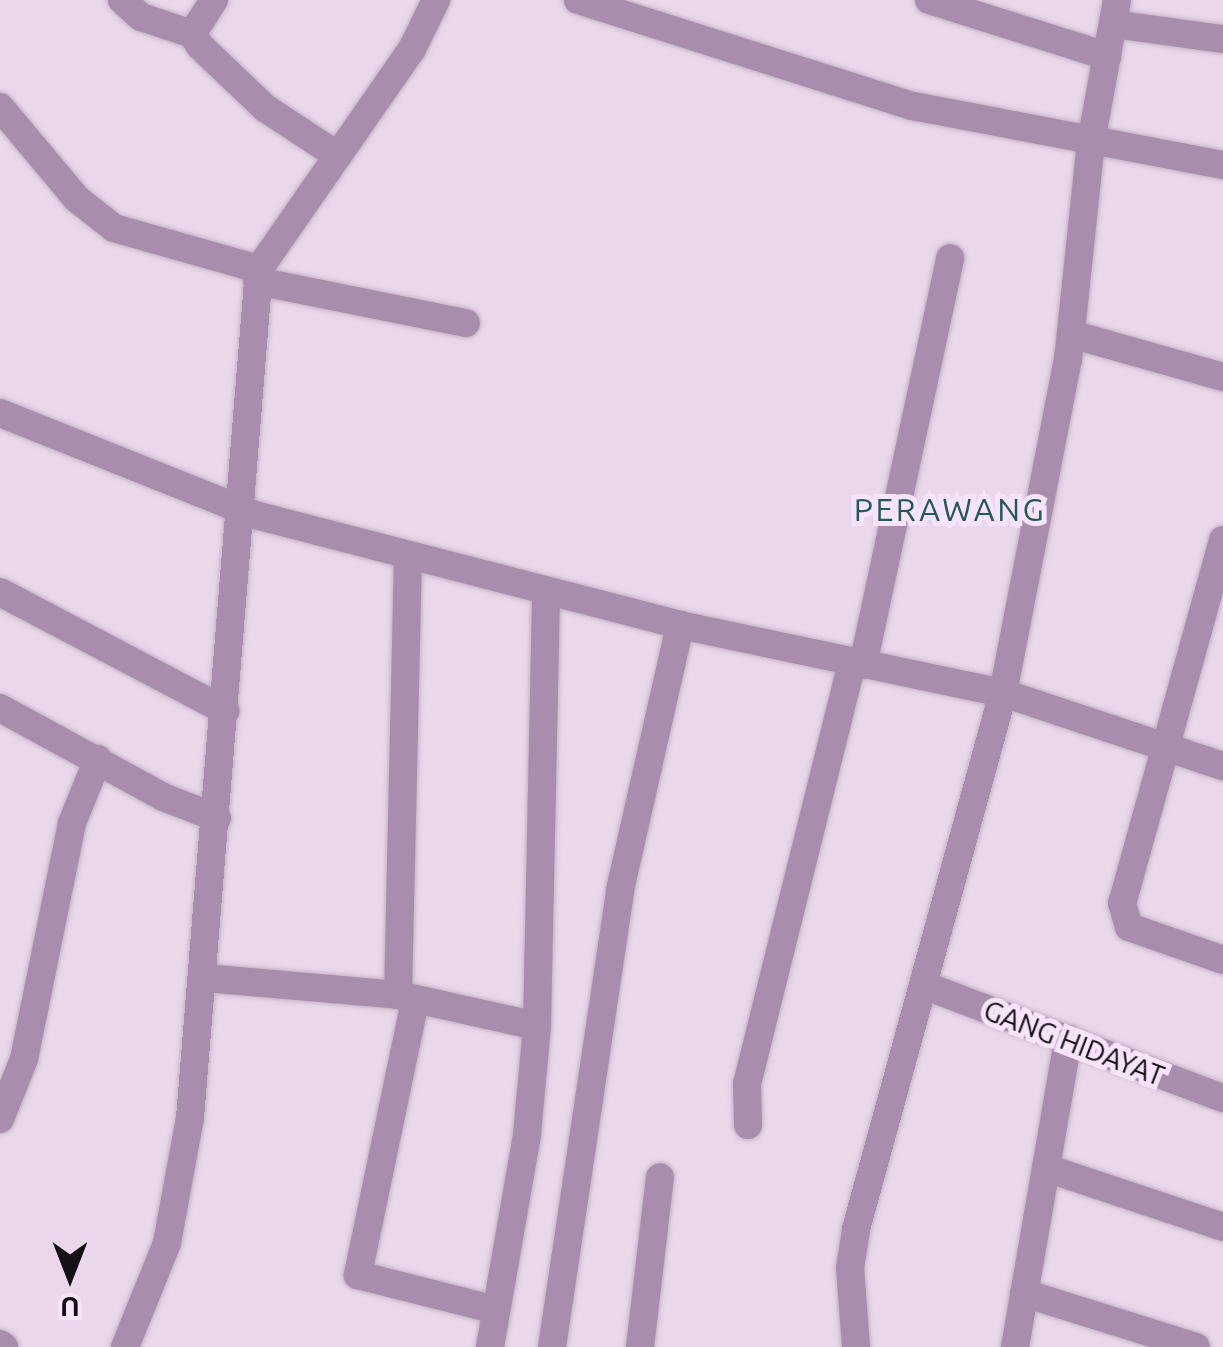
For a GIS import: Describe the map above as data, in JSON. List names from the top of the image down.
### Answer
{
  "streets": {
    "street": ["GANG HIDAYAT"]
  },
  "districts": ["PERAWANG"],
  "north": "bottom"
}
